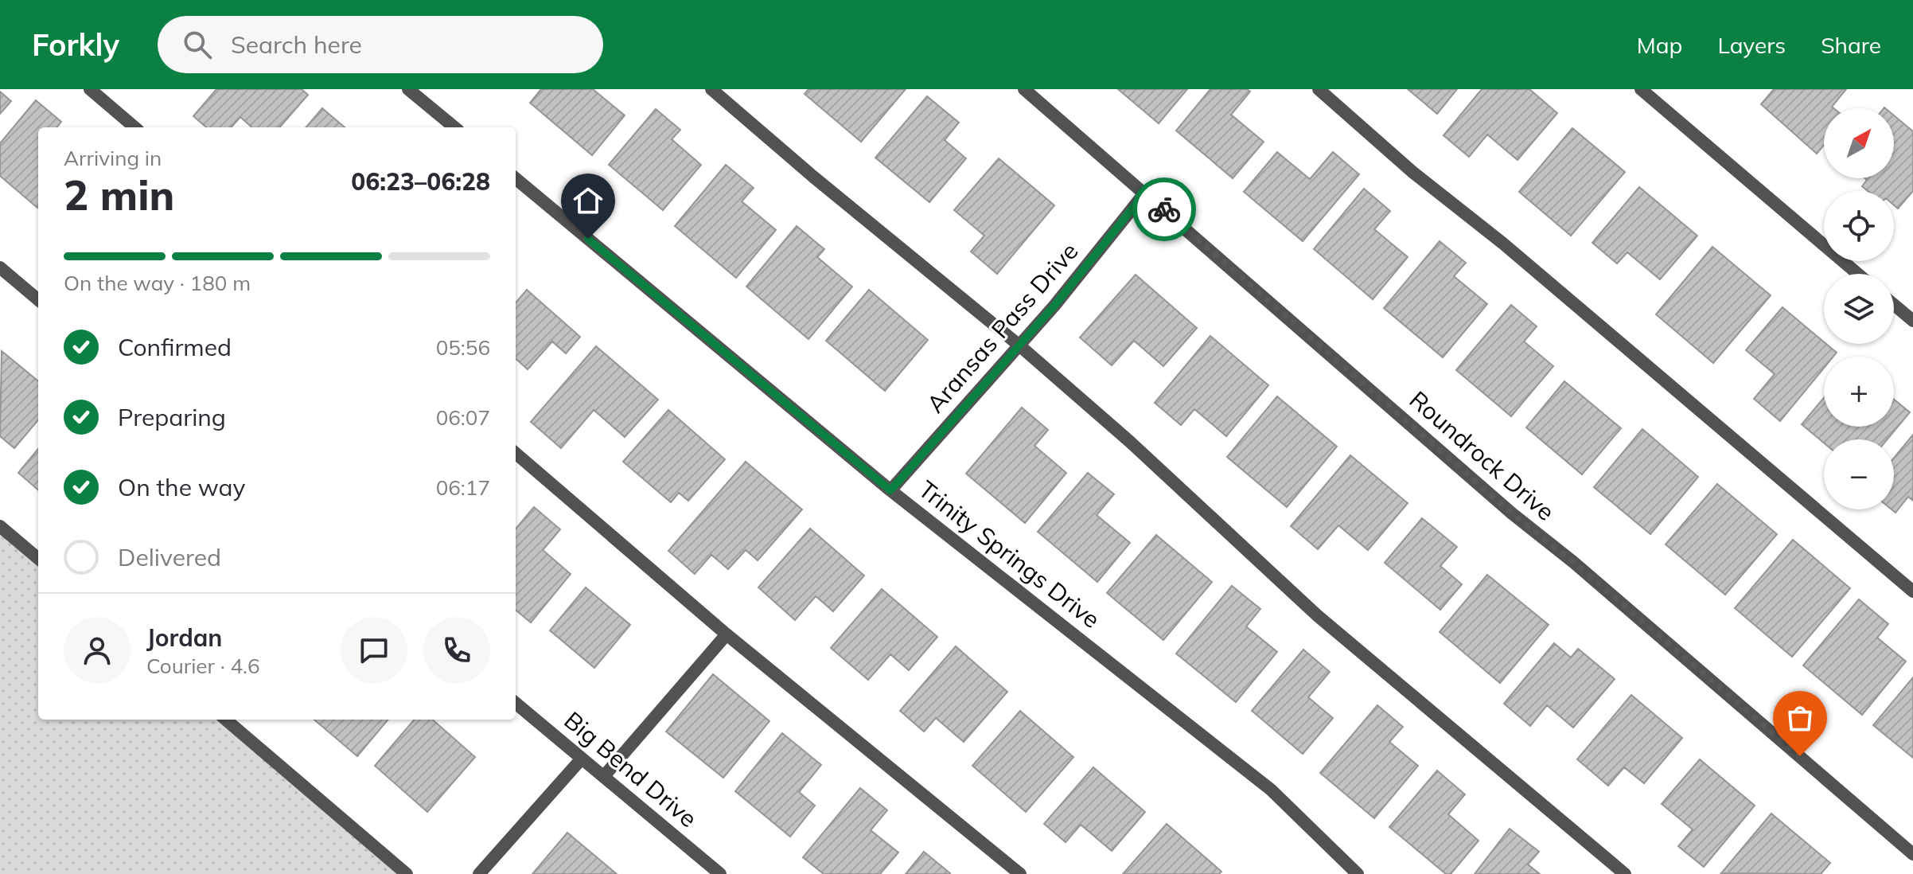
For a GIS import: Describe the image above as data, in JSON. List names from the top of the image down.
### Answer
{
  "streets": {
    "street": [
      "Aransas Pass Drive",
      "Roundrock Drive",
      "Trinity Springs Drive",
      "Big Bend Drive"
    ]
  },
  "crossings": [
    ["Aransas Pass Drive", "Roundrock Drive"],
    ["Aransas Pass Drive", "Trinity Springs Drive"]
  ],
  "north": "top right",
  "page": {
    "header": "Forkly",
    "search": "Search here",
    "nav": ["Map", "Layers", "Share"],
    "map_buttons": ["+", "−"],
    "heading": ["2 min", "Arriving in", "06:23–06:28"],
    "panel": ["Jordan", "Courier · 4.6"],
    "bar": "On the way · 180 m",
    "list": [
      ["Confirmed", "05:56"],
      ["Preparing", "06:07"],
      ["On the way", "06:17"],
      "Delivered"
    ]
  }
}
